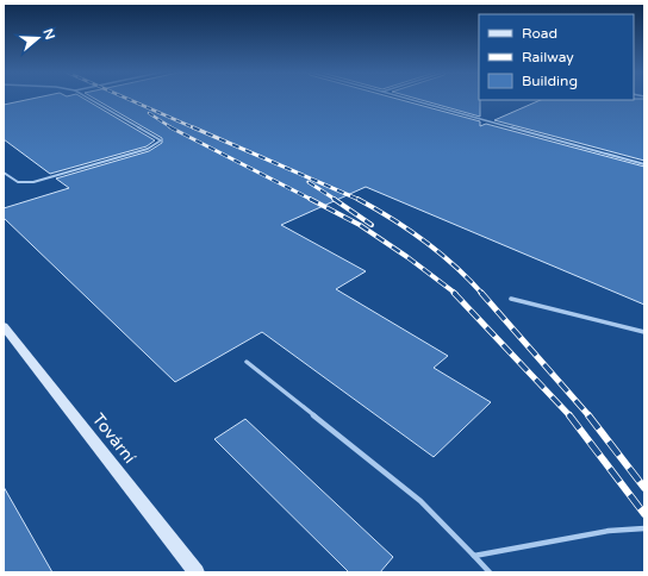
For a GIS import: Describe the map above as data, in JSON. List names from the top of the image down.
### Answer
{
  "streets": {
    "street": ["Tovární"]
  },
  "legend": ["Road", "Railway", "Building"],
  "north": "right"
}
